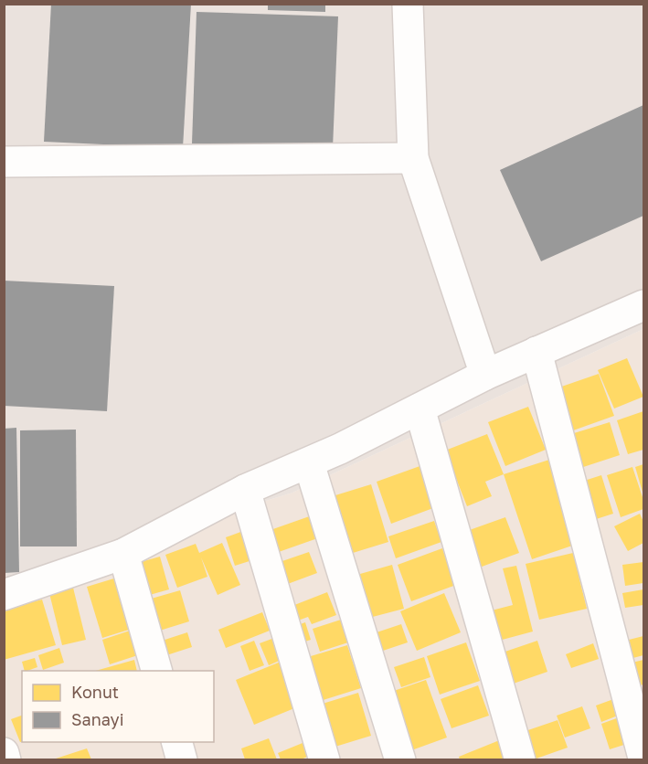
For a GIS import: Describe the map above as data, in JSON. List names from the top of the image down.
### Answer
{
  "legend": ["Konut", "Sanayi"]
}
